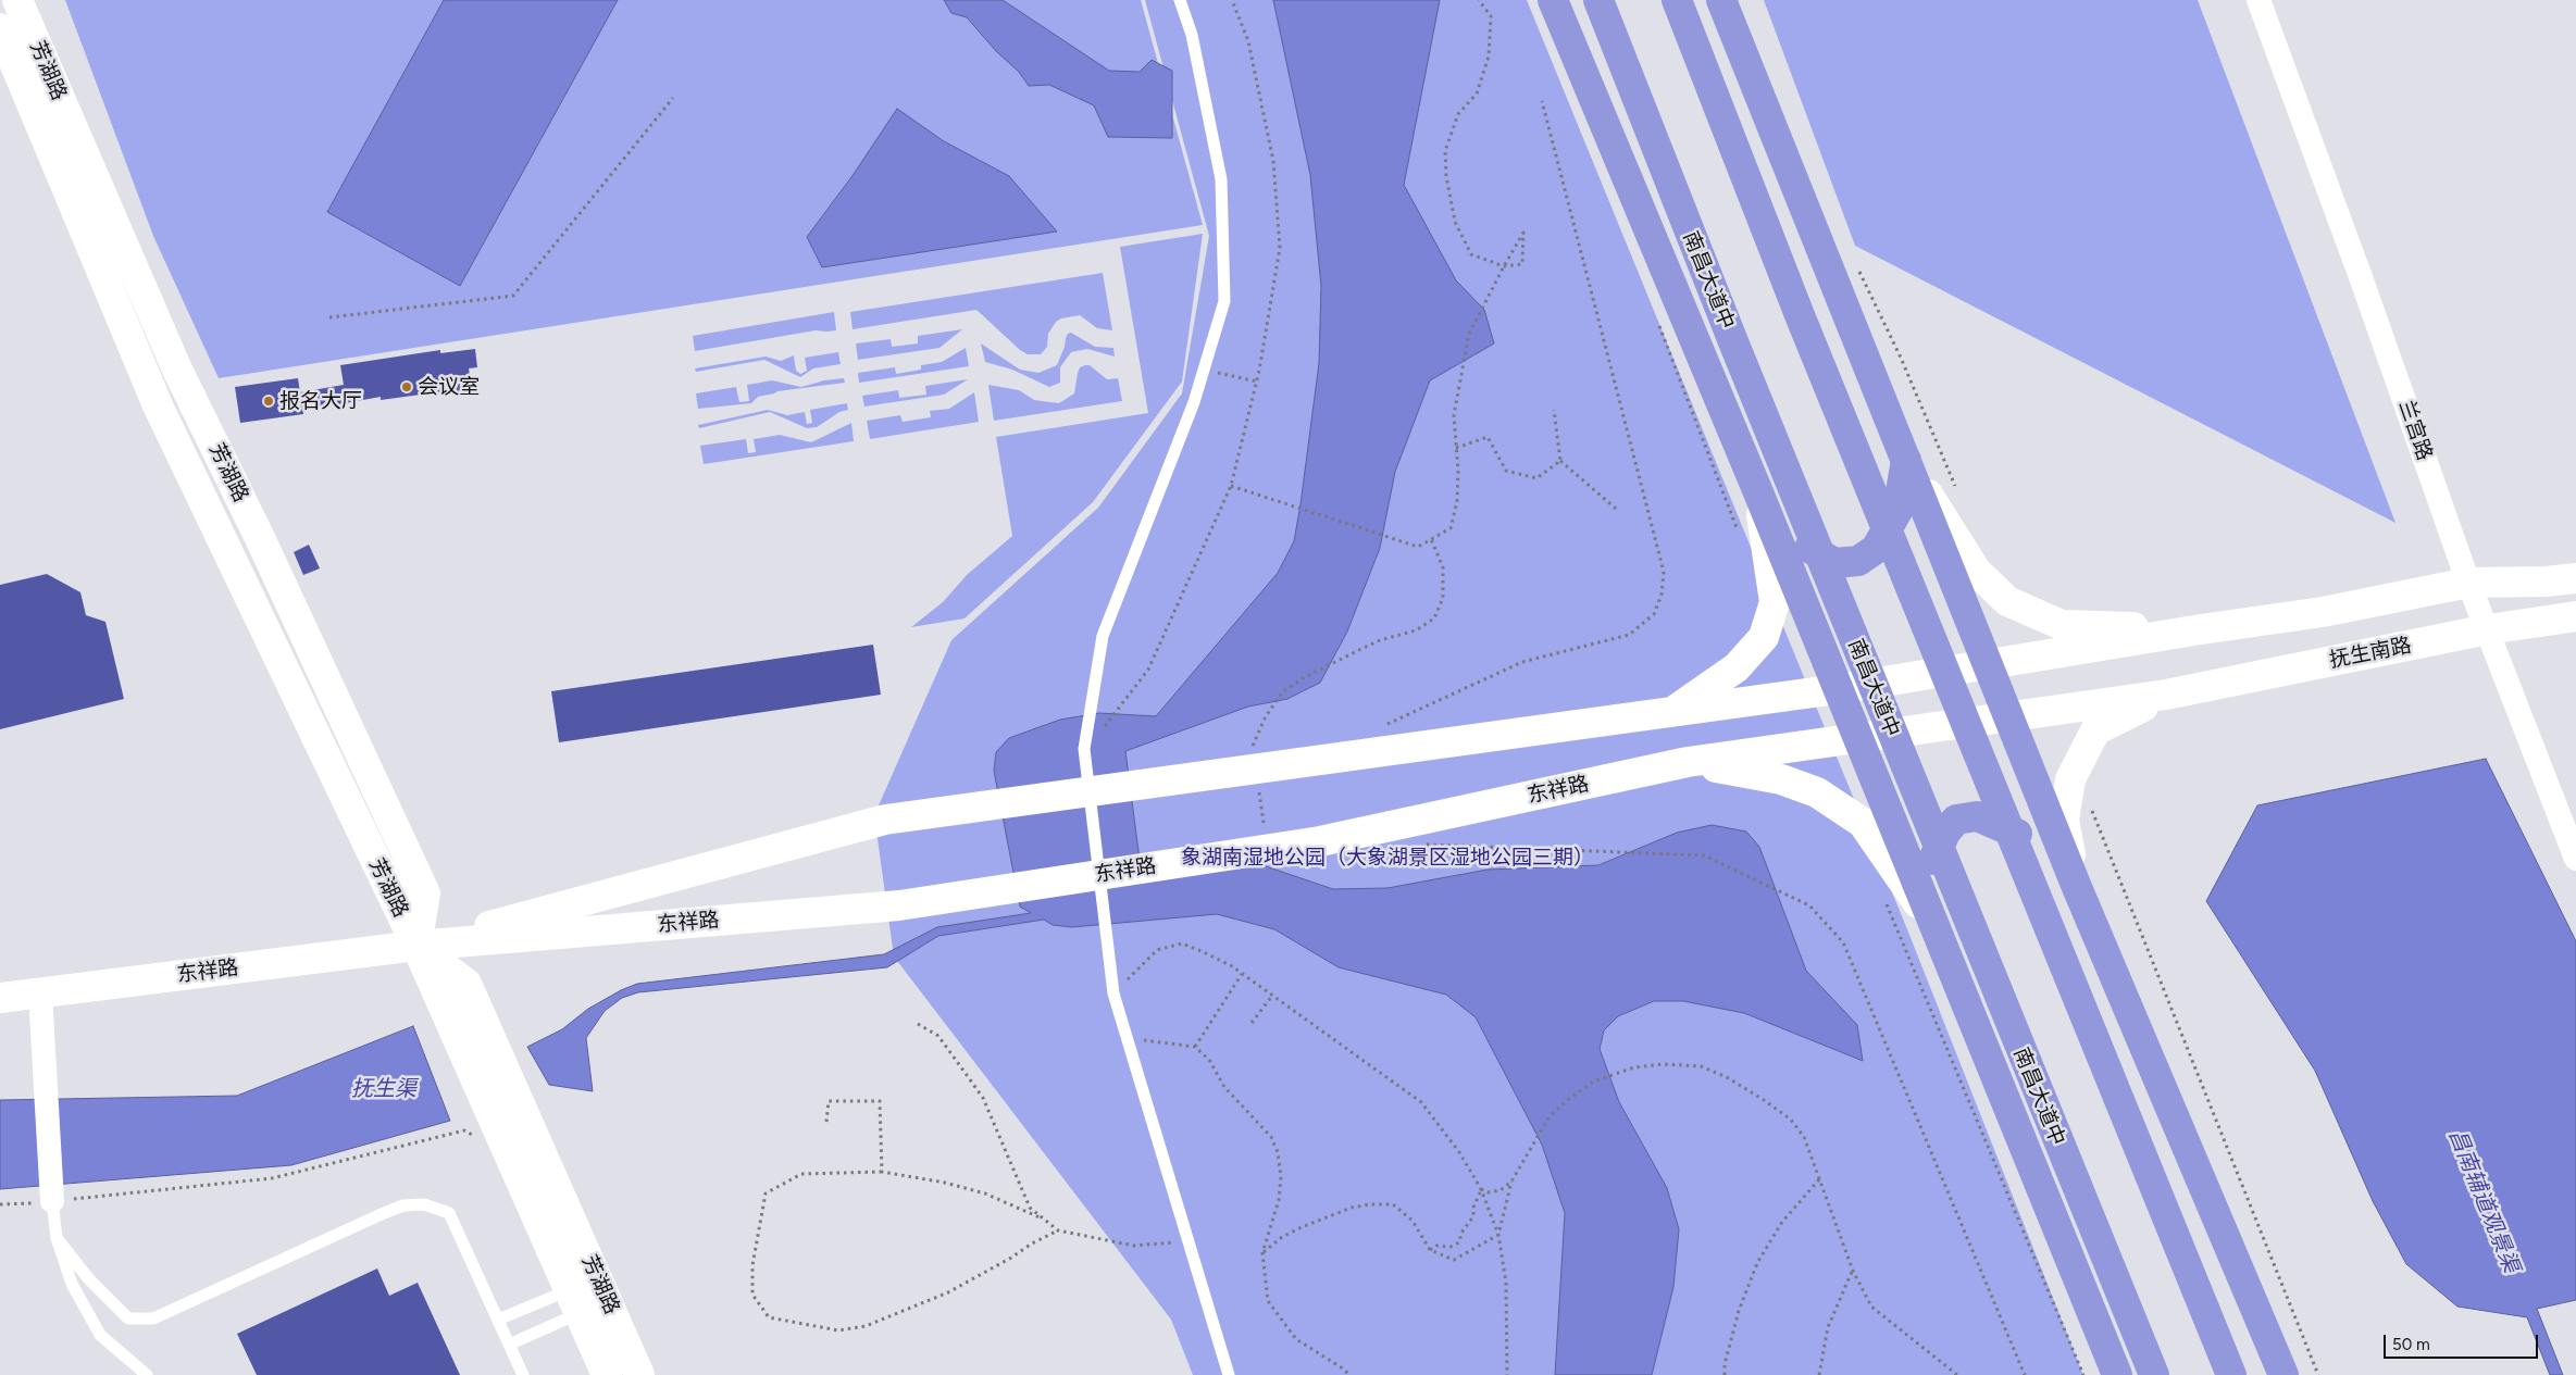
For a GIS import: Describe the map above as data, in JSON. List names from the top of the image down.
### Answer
{
  "streets": {
    "highway": ["南昌大道中"],
    "main road": ["芳湖路", "抚生南路", "东祥路"],
    "street": ["兰宫路"]
  },
  "crossings": [
    ["芳湖路", "东祥路"],
    ["兰宫路", "抚生南路"],
    ["抚生南路", "东祥路"]
  ],
  "water": ["抚生渠", "昌南辅道观景渠"],
  "parks": ["象湖南湿地公园（大象湖景区湿地公园三期）"],
  "places": ["会议室", "报名大厅"],
  "scale_bar": "50 m"
}
